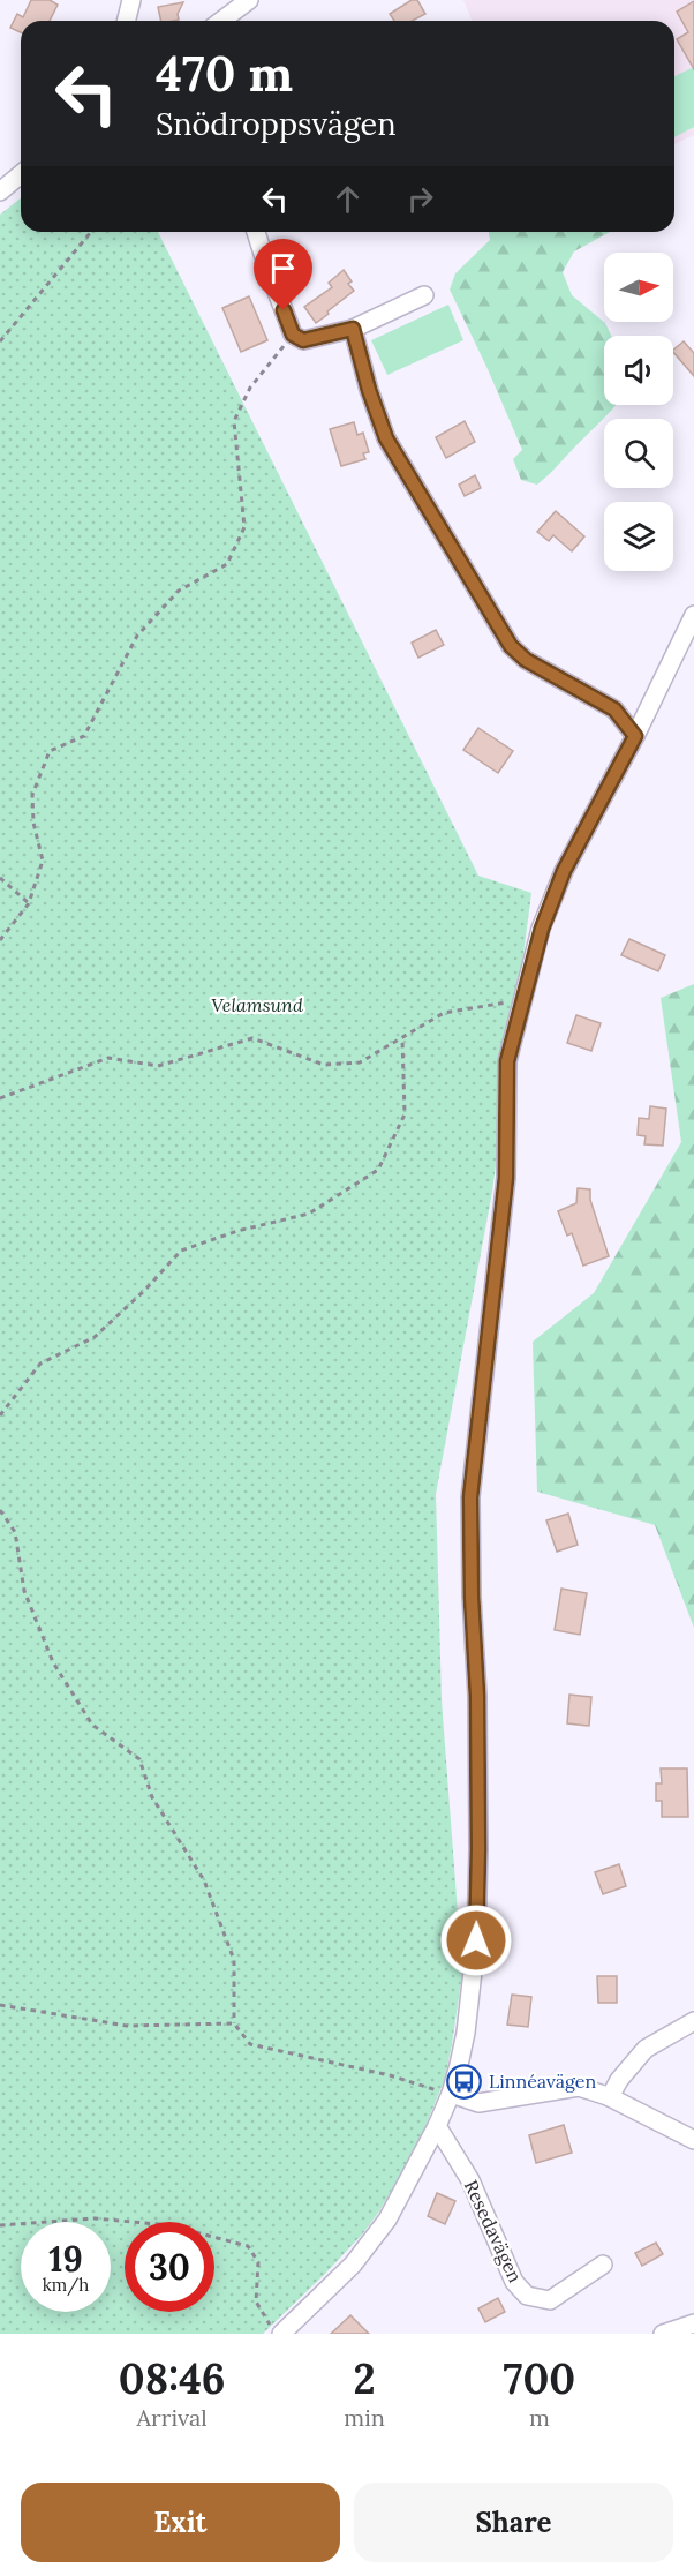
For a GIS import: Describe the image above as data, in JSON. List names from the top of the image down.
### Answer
{
  "streets": {
    "street": ["Resedavägen"]
  },
  "parks": ["Velamsund"],
  "places": {
    "bus stop": ["Linnéavägen"]
  },
  "north": "right",
  "page": {
    "turn": ["470 m", "Snödroppsvägen"],
    "speed": "19 km/h",
    "limit": "30",
    "eta": [
      "08:46",
      "Arrival",
      "2",
      "min",
      "700",
      "m"
    ],
    "buttons": ["Exit", "Share"]
  }
}
